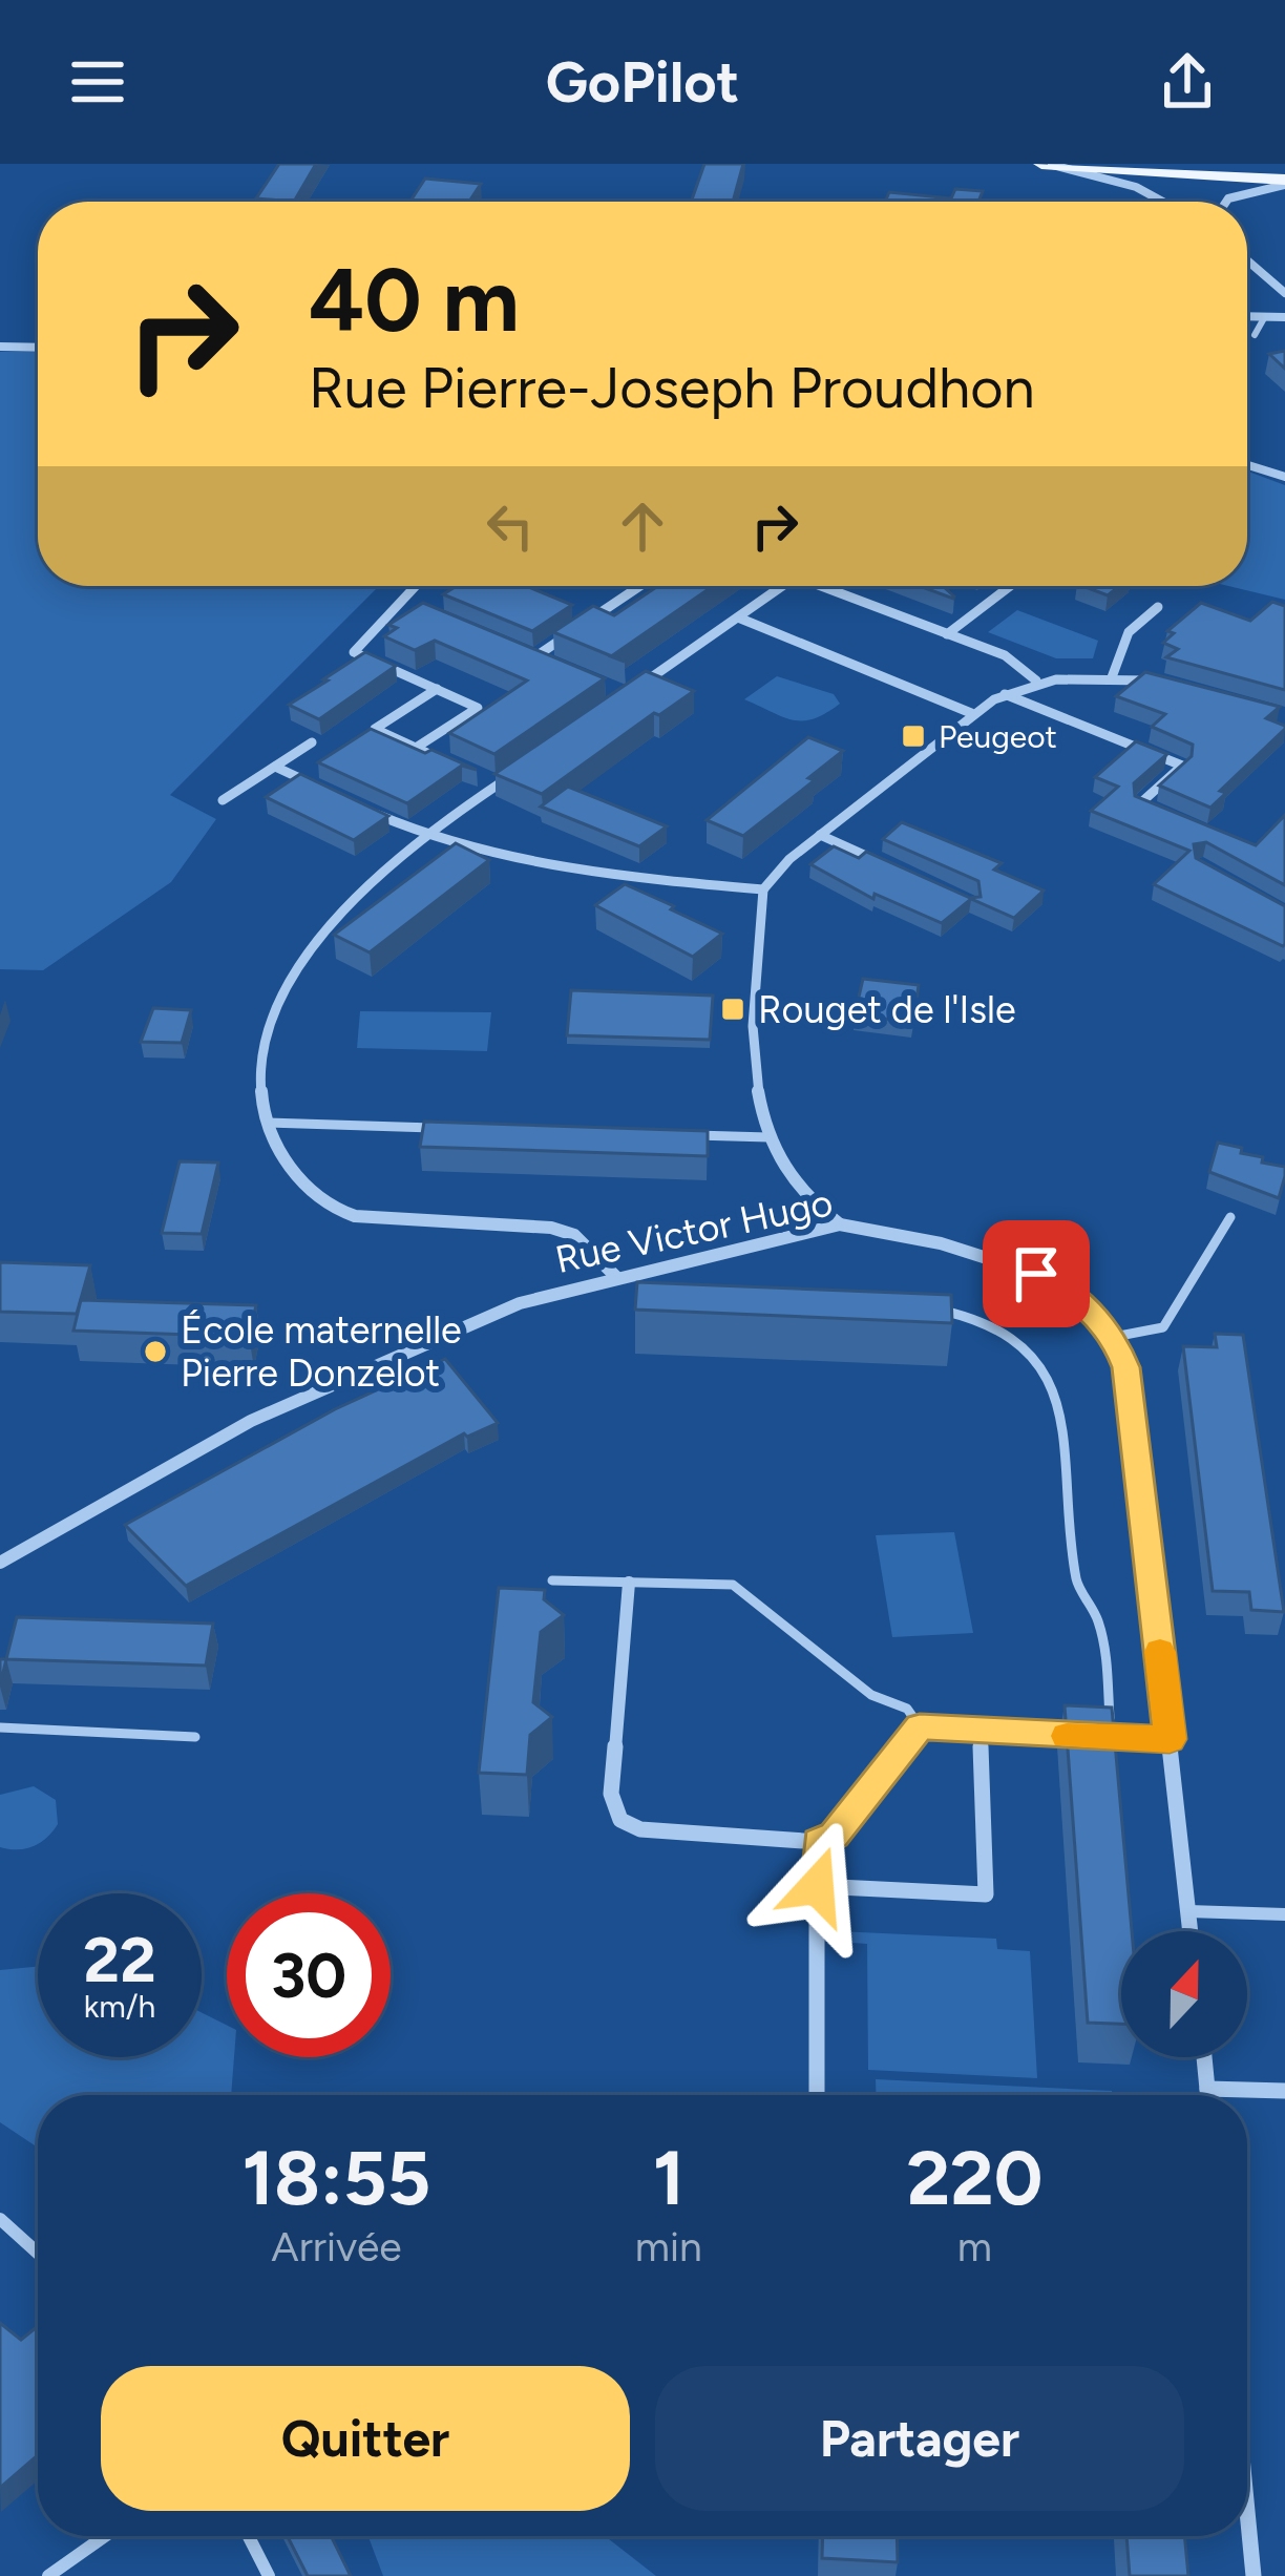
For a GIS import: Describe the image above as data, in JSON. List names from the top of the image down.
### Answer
{
  "streets": {
    "street": ["Rue Victor Hugo"]
  },
  "places": {
    "transit": ["Peugeot", "Rouget de l'Isle"],
    "other": ["École maternelle Pierre Donzelot"]
  },
  "north": "top",
  "page": {
    "header": "GoPilot",
    "turn": ["40 m", "Rue Pierre-Joseph Proudhon"],
    "speed": "22 km/h",
    "limit": "30",
    "eta": [
      "18:55",
      "Arrivée",
      "1",
      "min",
      "220",
      "m"
    ],
    "buttons": ["Quitter", "Partager"]
  }
}
